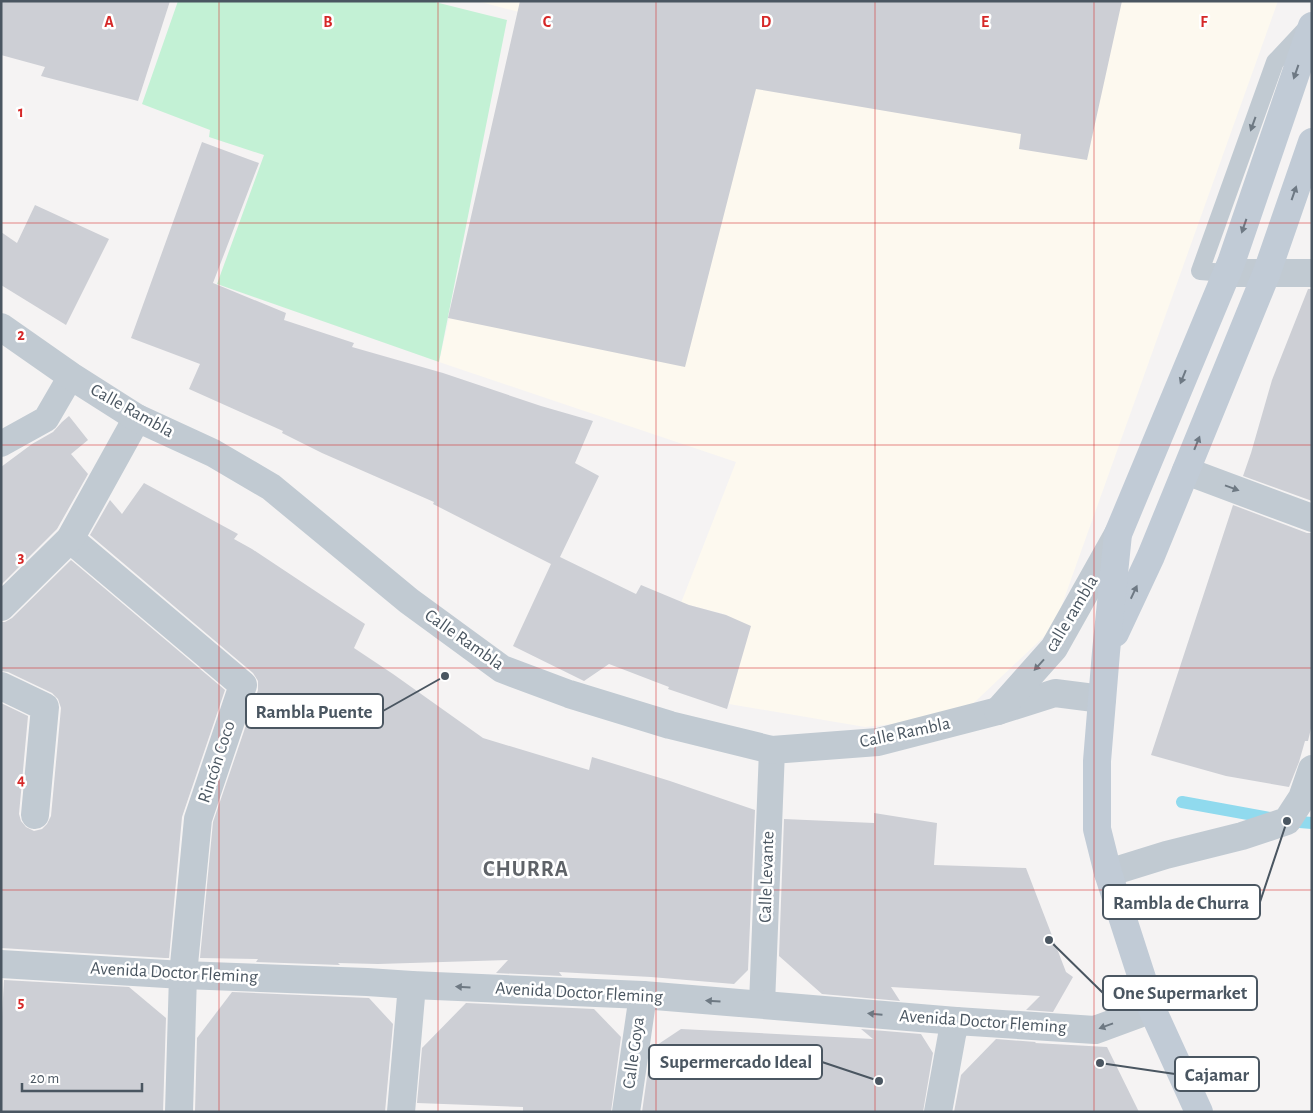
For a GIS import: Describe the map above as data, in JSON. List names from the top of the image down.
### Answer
{
  "streets": {
    "street": [
      "Calle Rambla",
      "calle rambla",
      "Rincón Coco",
      "Calle Levante",
      "Avenida Doctor Fleming",
      "Calle Goya"
    ]
  },
  "crossings": [
    ["Calle Rambla", "calle rambla"],
    ["Calle Rambla", "Calle Levante"],
    ["Rincón Coco", "Avenida Doctor Fleming"],
    ["Calle Levante", "Avenida Doctor Fleming"],
    ["Avenida Doctor Fleming", "Calle Goya"]
  ],
  "one_way": ["calle rambla", "Avenida Doctor Fleming"],
  "districts": ["CHURRA"],
  "places": [
    "Rambla Puente",
    "Rambla de Churra",
    "One Supermarket",
    "Cajamar",
    "Supermercado Ideal"
  ],
  "scale_bar": "20 m",
  "grid": {
    "columns": [
      "A",
      "B",
      "C",
      "D",
      "E",
      "F"
    ],
    "rows": [
      "1",
      "2",
      "3",
      "4",
      "5"
    ]
  }
}
